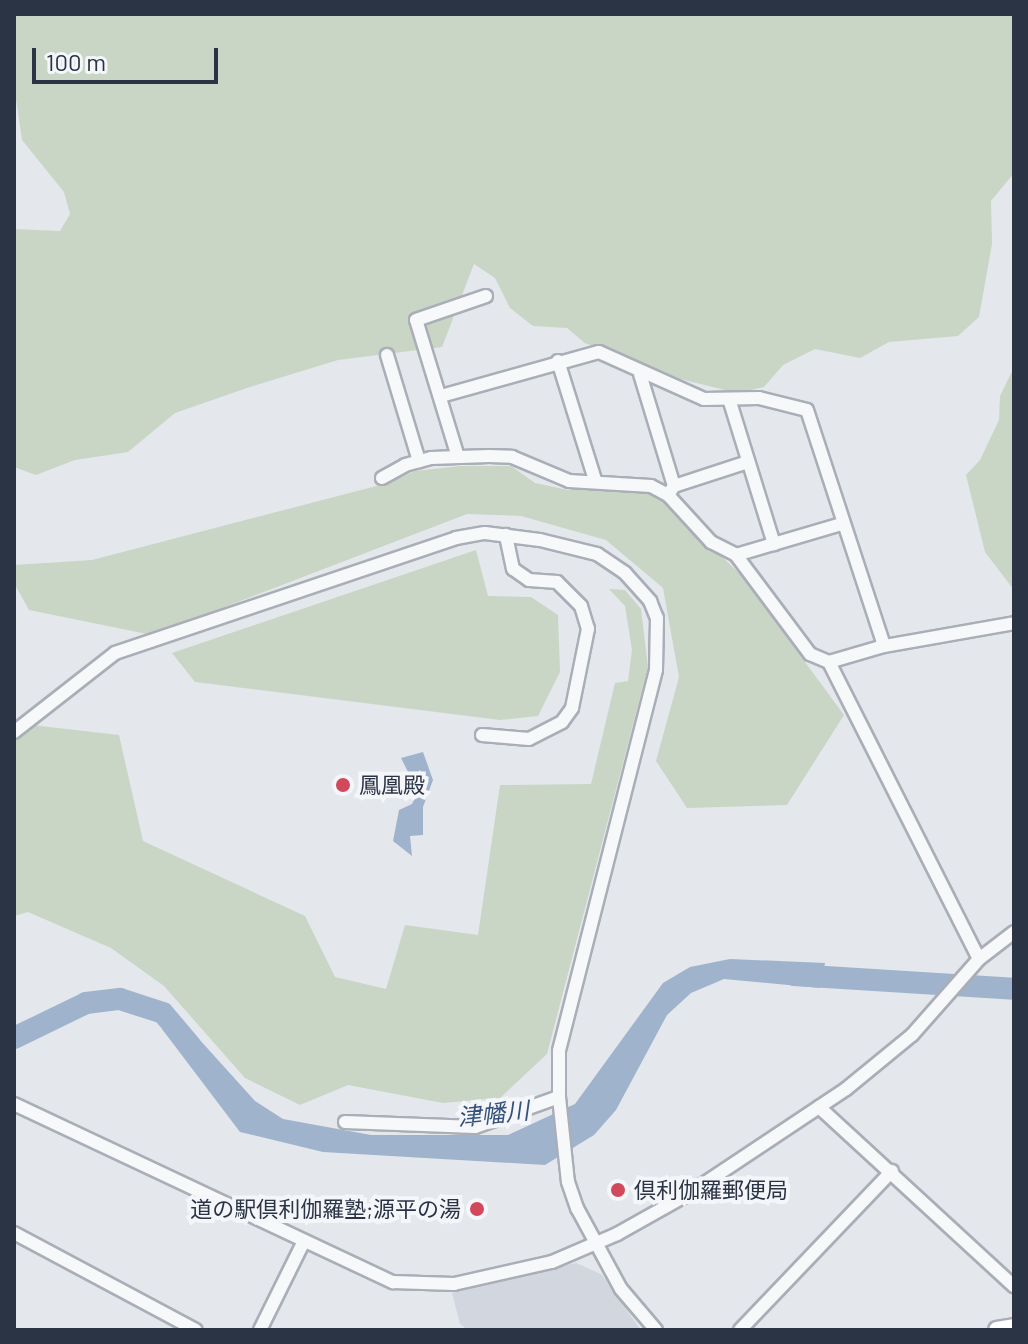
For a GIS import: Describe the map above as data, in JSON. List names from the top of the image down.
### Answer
{
  "water": ["津幡川"],
  "places": ["鳳凰殿", "倶利伽羅郵便局", "道の駅倶利伽羅塾;源平の湯"],
  "scale_bar": "100 m"
}
